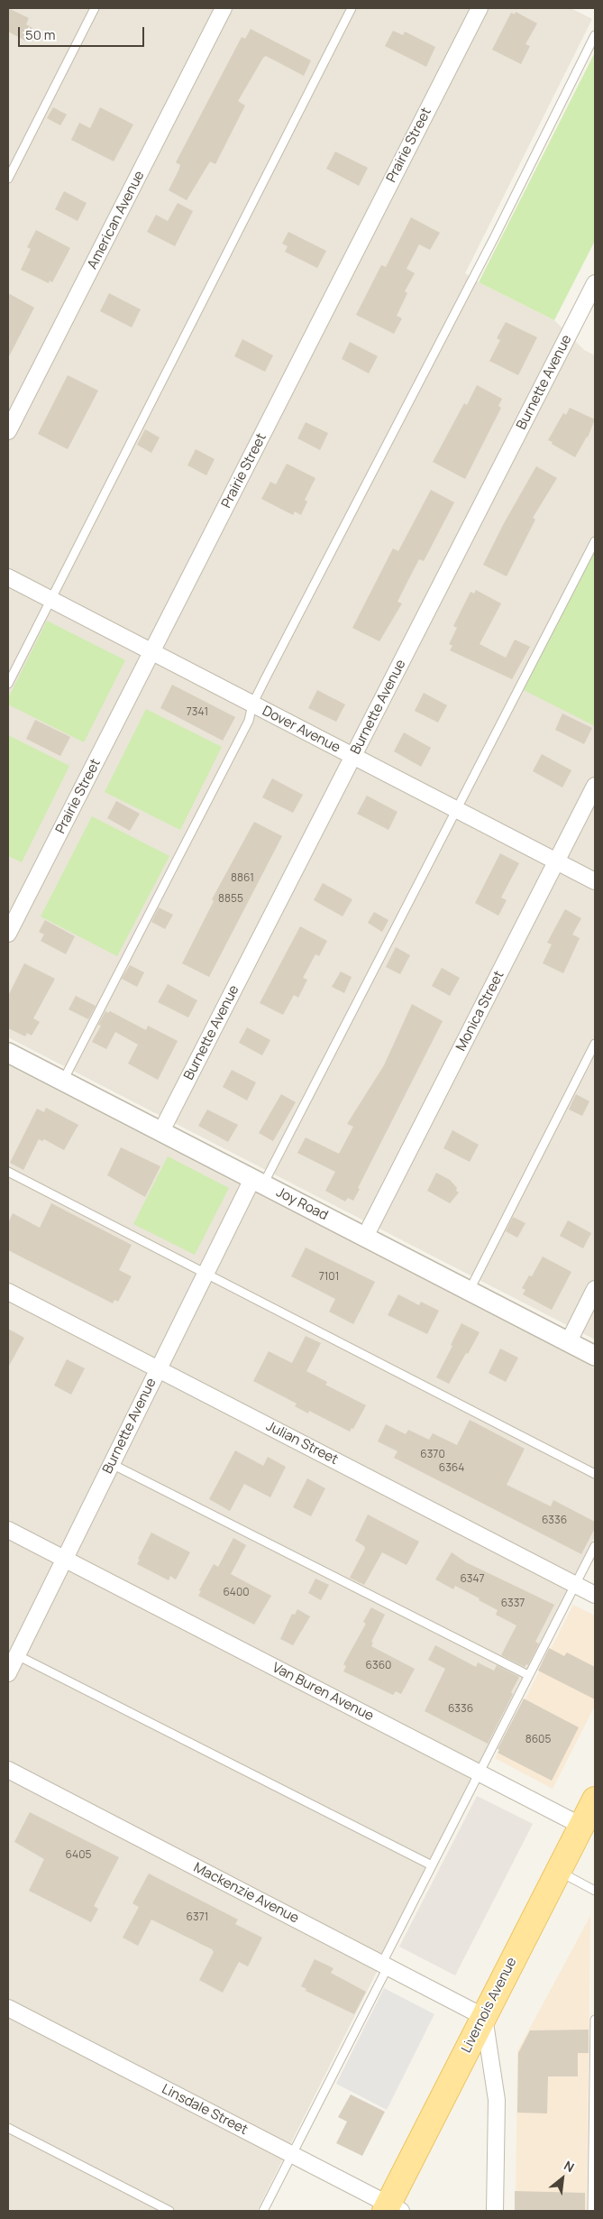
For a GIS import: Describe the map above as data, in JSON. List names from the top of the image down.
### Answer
{
  "streets": {
    "main road": ["Livernois Avenue"],
    "street": [
      "Prairie Street",
      "American Avenue",
      "Burnette Avenue",
      "Dover Avenue",
      "Monica Street",
      "Joy Road",
      "Julian Street",
      "Van Buren Avenue",
      "Mackenzie Avenue",
      "Linsdale Street"
    ]
  },
  "crossings": [
    ["Prairie Street", "Dover Avenue"],
    ["Burnette Avenue", "Dover Avenue"],
    ["Burnette Avenue", "Joy Road"],
    ["Burnette Avenue", "Julian Street"],
    ["Burnette Avenue", "Van Buren Avenue"],
    ["Dover Avenue", "Monica Street"],
    ["Monica Street", "Joy Road"],
    ["Van Buren Avenue", "Livernois Avenue"],
    ["Mackenzie Avenue", "Livernois Avenue"],
    ["Livernois Avenue", "Linsdale Street"]
  ],
  "house_numbers": [
    "7341",
    "8861",
    "8855",
    "7101",
    "6370",
    "6364",
    "6336",
    "6347",
    "6400",
    "6337",
    "6360",
    "6336",
    "8605",
    "6405",
    "6371"
  ],
  "scale_bar": "50 m",
  "north": "top right"
}
